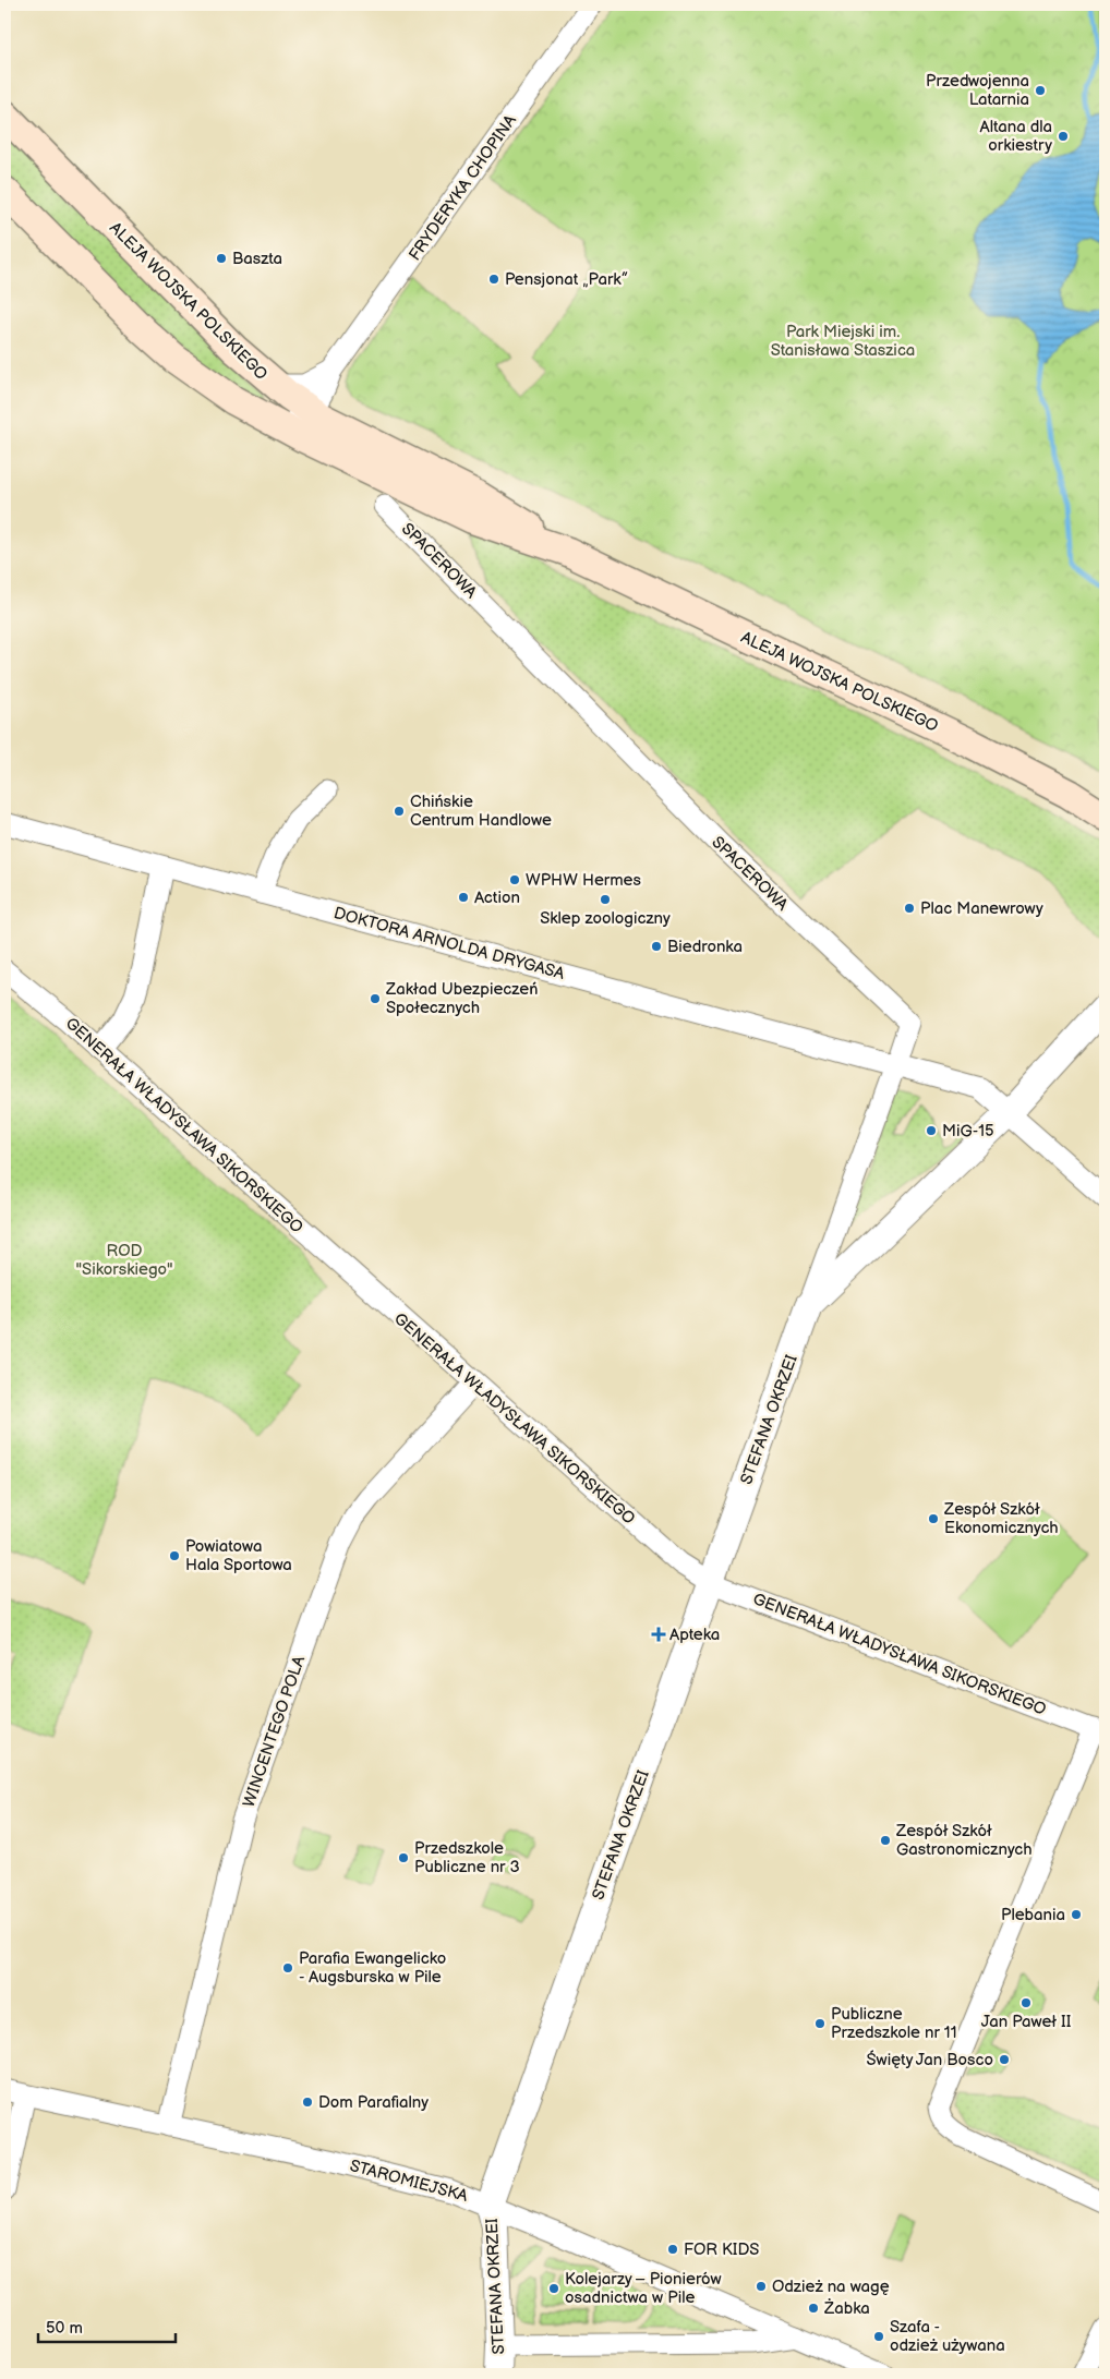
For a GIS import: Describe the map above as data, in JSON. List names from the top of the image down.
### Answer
{
  "streets": {
    "main road": ["ALEJA WOJSKA POLSKIEGO"],
    "street": [
      "FRYDERYKA CHOPINA",
      "SPACEROWA",
      "DOKTORA ARNOLDA DRYGASA",
      "GENERAŁA WŁADYSŁAWA SIKORSKIEGO",
      "STEFANA OKRZEI",
      "WINCENTEGO POLA",
      "STAROMIEJSKA"
    ]
  },
  "crossings": [
    ["FRYDERYKA CHOPINA", "ALEJA WOJSKA POLSKIEGO"],
    ["SPACEROWA", "DOKTORA ARNOLDA DRYGASA"],
    ["SPACEROWA", "STEFANA OKRZEI"],
    ["DOKTORA ARNOLDA DRYGASA", "STEFANA OKRZEI"],
    ["GENERAŁA WŁADYSŁAWA SIKORSKIEGO", "STEFANA OKRZEI"],
    ["GENERAŁA WŁADYSŁAWA SIKORSKIEGO", "WINCENTEGO POLA"],
    ["STEFANA OKRZEI", "STAROMIEJSKA"],
    ["WINCENTEGO POLA", "STAROMIEJSKA"]
  ],
  "parks": ["Park Miejski im. Stanisława Staszica", "ROD \"Sikorskiego\""],
  "places": {
    "other": [
      "Przedwojenna Latarnia",
      "Altana dla orkiestry",
      "Baszta",
      "Pensjonat „Park”",
      "Chińskie Centrum Handlowe",
      "WPHW Hermes",
      "Action",
      "Sklep zoologiczny",
      "Plac Manewrowy",
      "Biedronka",
      "Zakład Ubezpieczeń Społecznych",
      "MiG-15",
      "Zespół Szkół Ekonomicznych",
      "Powiatowa Hala Sportowa",
      "Zespół Szkół Gastronomicznych",
      "Przedszkole Publiczne nr 3",
      "Plebania",
      "Parafia Ewangelicko - Augsburska w Pile",
      "Jan Paweł II",
      "Publiczne Przedszkole nr 11",
      "Święty Jan Bosco",
      "Dom Parafialny",
      "FOR KIDS",
      "Odzież na wagę",
      "Kolejarzy – Pionierów osadnictwa w Pile",
      "Żabka",
      "Szafa - odzież używana"
    ],
    "health": ["Apteka"]
  },
  "scale_bar": "50 m"
}
